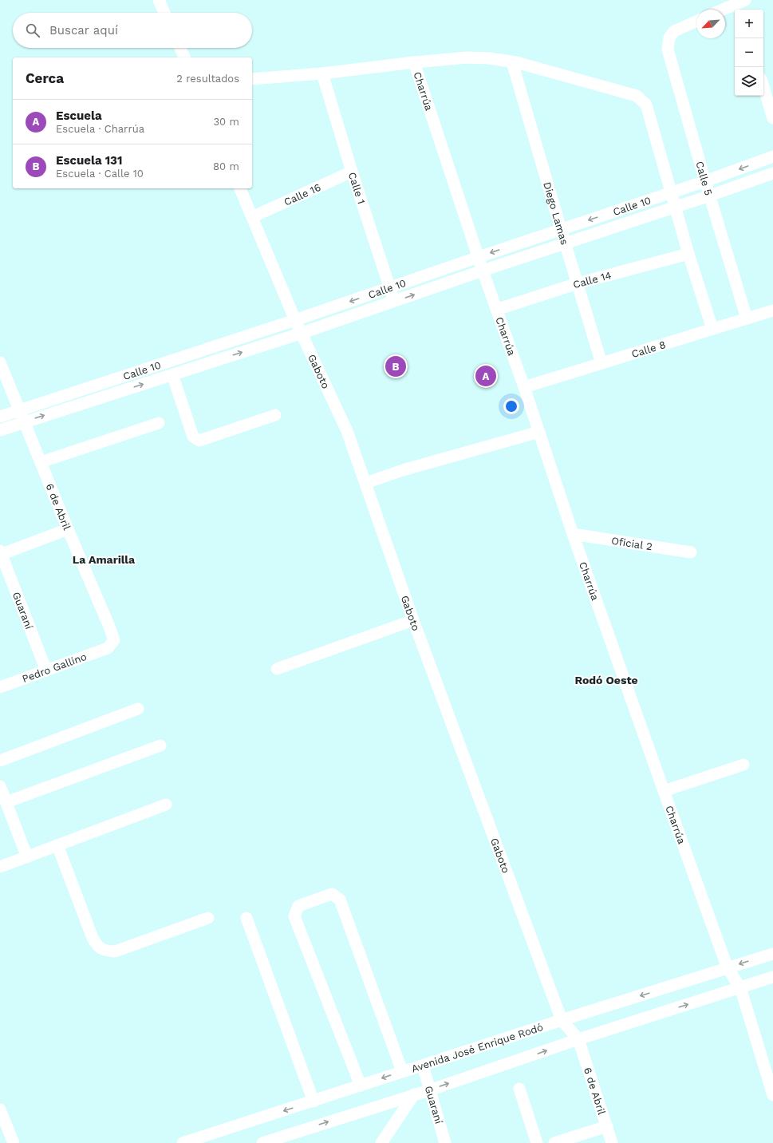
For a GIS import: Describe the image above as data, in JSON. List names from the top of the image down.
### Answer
{
  "streets": {
    "street": [
      "Charrúa",
      "Calle 5",
      "Calle 1",
      "Calle 16",
      "Calle 10",
      "Diego Lamas",
      "Calle 14",
      "Calle 8",
      "Gaboto",
      "6 de Abril",
      "Oficial 2",
      "Guaraní",
      "Pedro Gallino",
      "Avenida José Enrique Rodó"
    ]
  },
  "crossings": [
    ["Charrúa", "Calle 10"],
    ["Charrúa", "Calle 14"],
    ["Charrúa", "Calle 8"],
    ["Charrúa", "Oficial 2"],
    ["Charrúa", "Avenida José Enrique Rodó"],
    ["Calle 5", "Calle 10"],
    ["Calle 5", "Calle 8"],
    ["Calle 1", "Calle 16"],
    ["Calle 1", "Calle 10"],
    ["Calle 16", "Gaboto"],
    ["Calle 10", "Diego Lamas"],
    ["Calle 10", "Gaboto"],
    ["Calle 10", "6 de Abril"],
    ["Diego Lamas", "Calle 14"],
    ["Diego Lamas", "Calle 8"],
    ["Gaboto", "6 de Abril"],
    ["Gaboto", "Avenida José Enrique Rodó"],
    ["6 de Abril", "Pedro Gallino"],
    ["Guaraní", "Pedro Gallino"],
    ["Guaraní", "Avenida José Enrique Rodó"]
  ],
  "districts": ["La Amarilla", "Rodó Oeste"],
  "north": "bottom left",
  "page": {
    "map_buttons": ["+", "−"],
    "search": "Buscar aquí",
    "heading": ["Cerca", "2 resultados"],
    "list": [
      {
        "mark": "A",
        "name": "Escuela",
        "note": "Escuela · Charrúa",
        "value": "30 m"
      },
      {
        "mark": "B",
        "name": "Escuela 131",
        "note": "Escuela · Calle 10",
        "value": "80 m"
      }
    ],
    "pins": ["B", "A"]
  }
}
